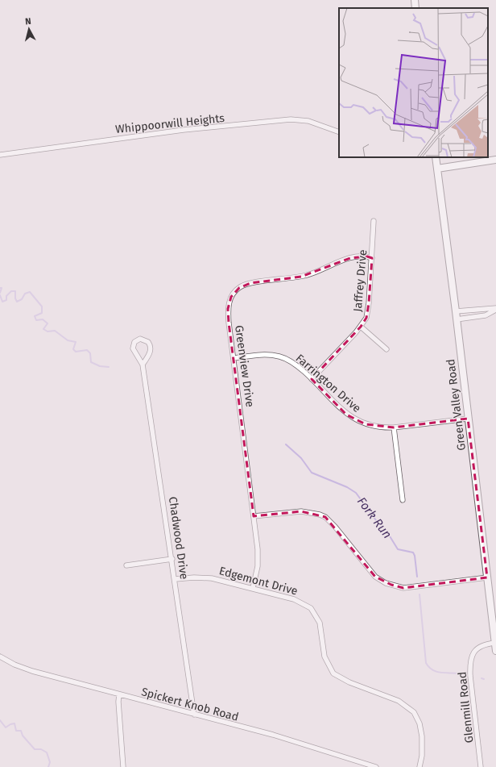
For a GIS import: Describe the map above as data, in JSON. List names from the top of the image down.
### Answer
{
  "streets": {
    "street": [
      "Whippoorwill Heights",
      "Jaffrey Drive",
      "Greenview Drive",
      "Farrington Drive",
      "Green Valley Road",
      "Chadwood Drive",
      "Edgemont Drive",
      "Spickert Knob Road",
      "Glenmill Road"
    ]
  },
  "crossings": [
    ["Jaffrey Drive", "Greenview Drive"],
    ["Jaffrey Drive", "Farrington Drive"],
    ["Greenview Drive", "Farrington Drive"],
    ["Greenview Drive", "Edgemont Drive"],
    ["Farrington Drive", "Green Valley Road"],
    ["Green Valley Road", "Glenmill Road"],
    ["Chadwood Drive", "Edgemont Drive"],
    ["Chadwood Drive", "Spickert Knob Road"]
  ],
  "water": ["Fork Run"],
  "north": "top"
}
